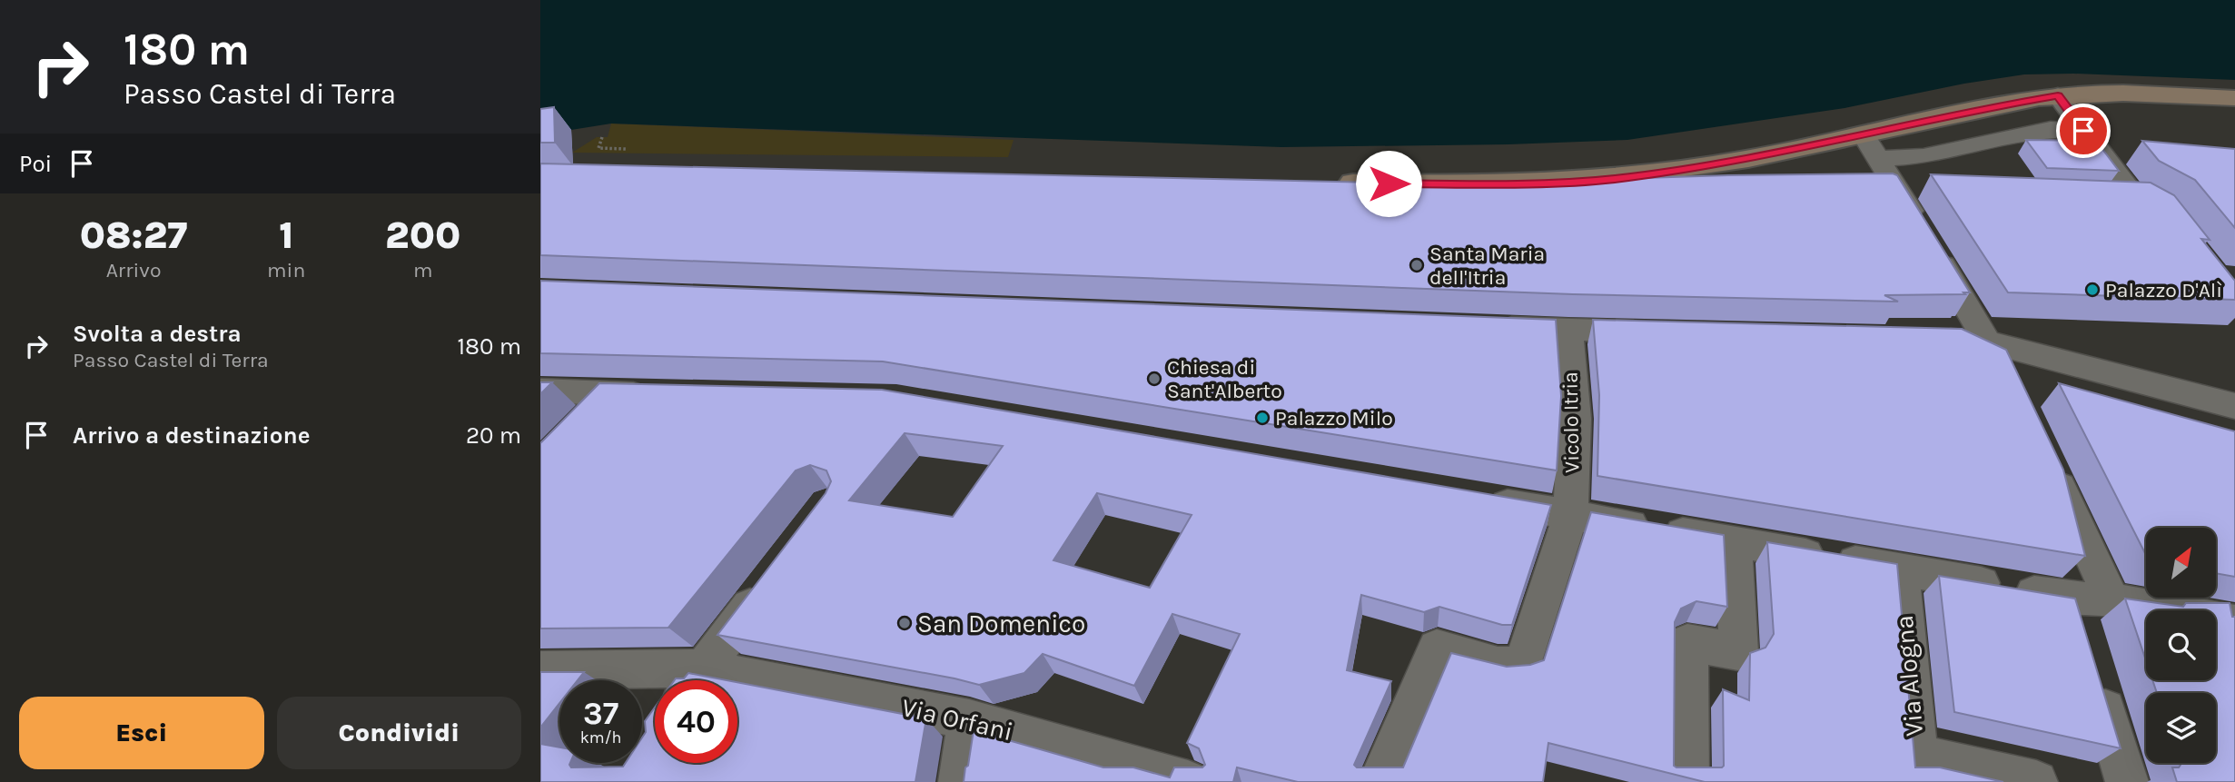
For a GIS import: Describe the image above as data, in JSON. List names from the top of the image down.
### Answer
{
  "streets": {
    "street": ["Vicolo Itria", "Via Alogna", "Via Orfani"]
  },
  "places": [
    "Santa Maria dell'Itria",
    "Palazzo D'Alì",
    "Chiesa di Sant'Alberto",
    "Palazzo Milo",
    "San Domenico"
  ],
  "north": "top right",
  "page": {
    "turn": ["180 m", "Passo Castel di Terra"],
    "then": "Poi",
    "eta": [
      "08:27",
      "Arrivo",
      "1",
      "min",
      "200",
      "m"
    ],
    "list": [
      {
        "name": "Svolta a destra",
        "note": "Passo Castel di Terra",
        "value": "180 m"
      },
      {
        "name": "Arrivo a destinazione",
        "value": "20 m"
      }
    ],
    "speed": "37 km/h",
    "limit": "40",
    "buttons": ["Esci", "Condividi"]
  }
}
